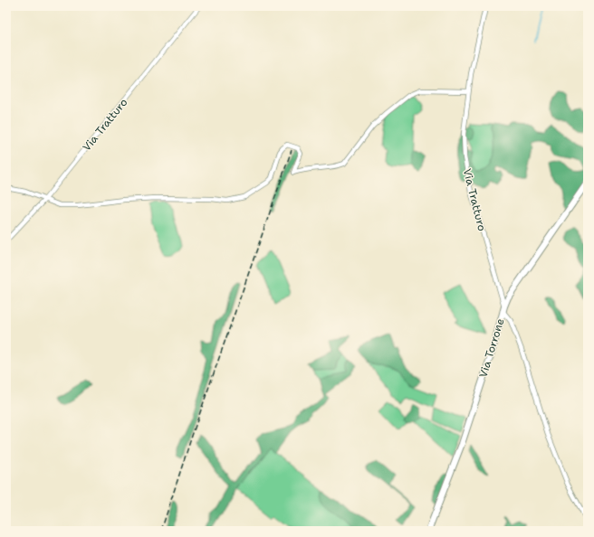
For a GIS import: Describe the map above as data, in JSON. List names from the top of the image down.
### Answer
{
  "streets": {
    "main road": ["Via Torrone"],
    "street": ["Via Tratturo"]
  },
  "crossings": [
    ["Via Tratturo", "Via Torrone"]
  ]
}
